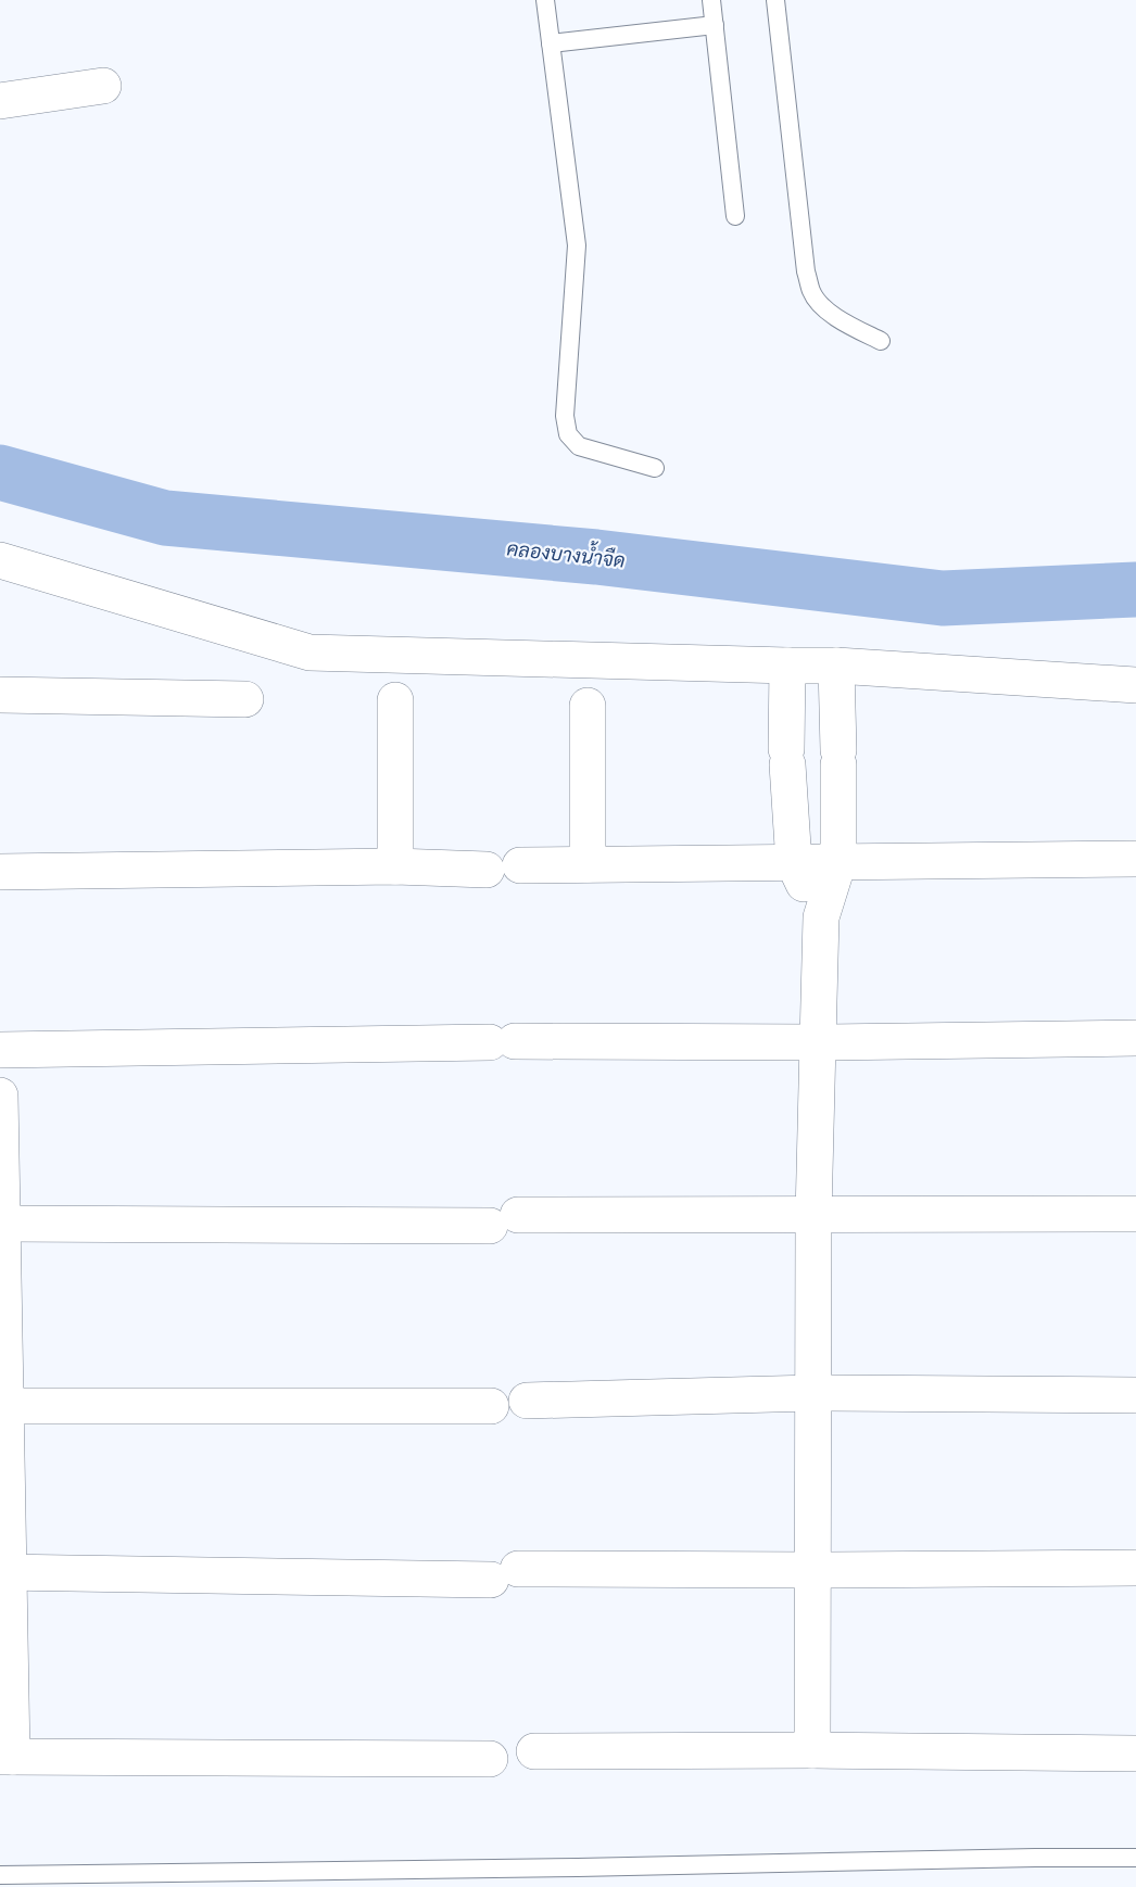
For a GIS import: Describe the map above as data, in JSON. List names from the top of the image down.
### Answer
{
  "water": ["คลองบางน้ำจืด"]
}
